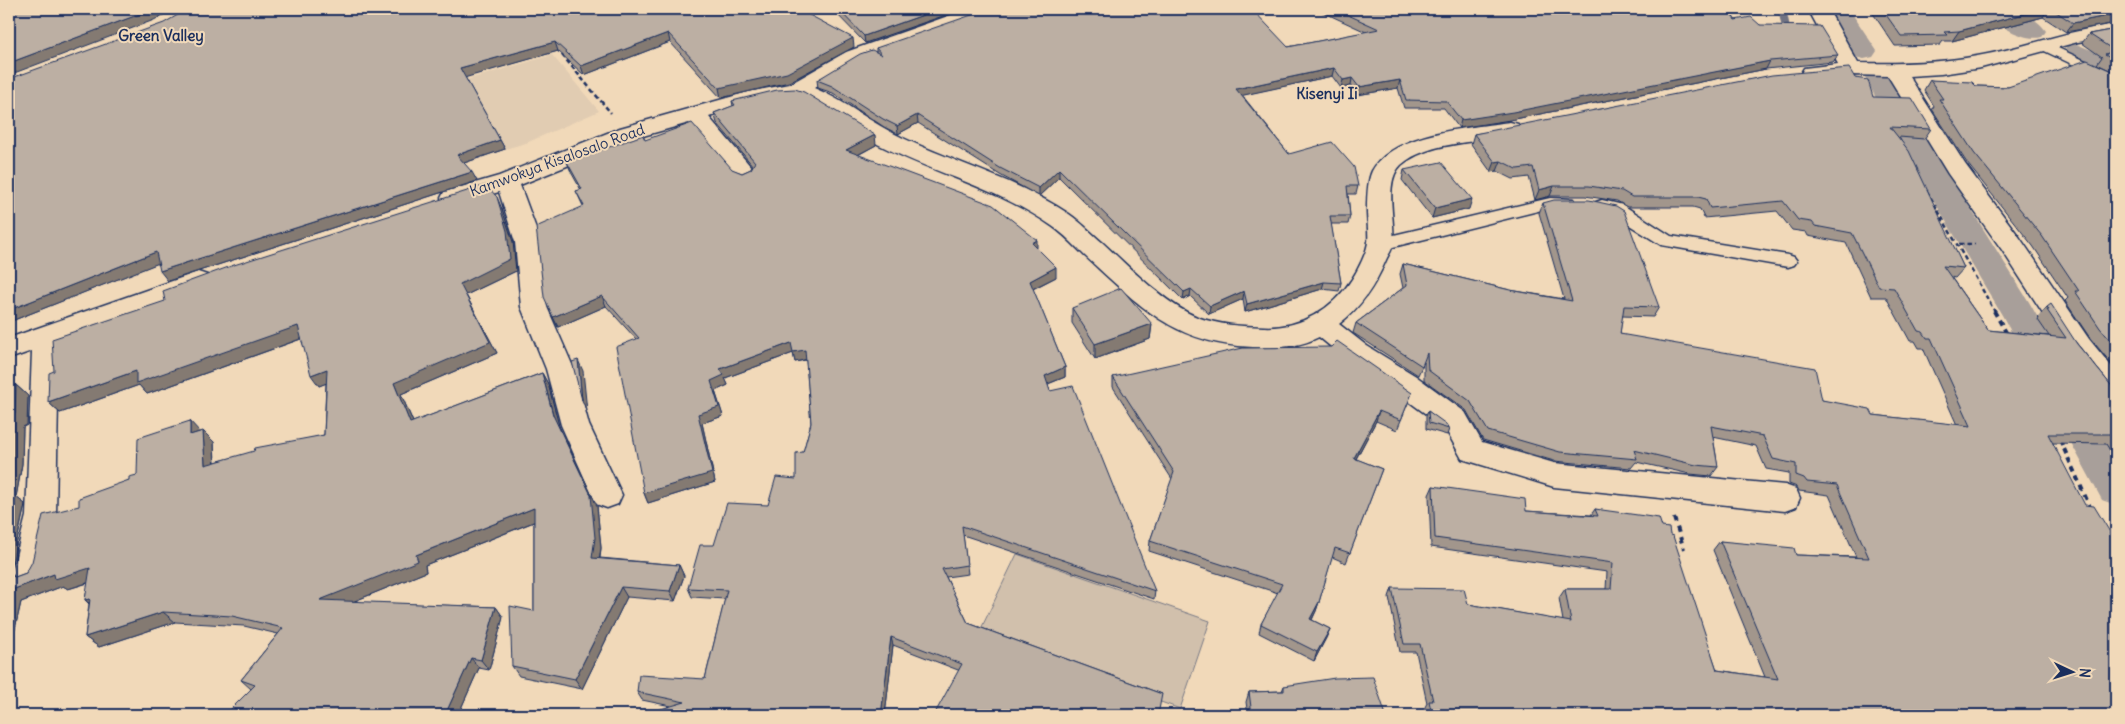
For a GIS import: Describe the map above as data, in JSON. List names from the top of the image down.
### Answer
{
  "streets": {
    "street": ["Kamwokya Kisalosalo Road"]
  },
  "districts": ["Green Valley", "Kisenyi Ii"],
  "north": "right"
}
